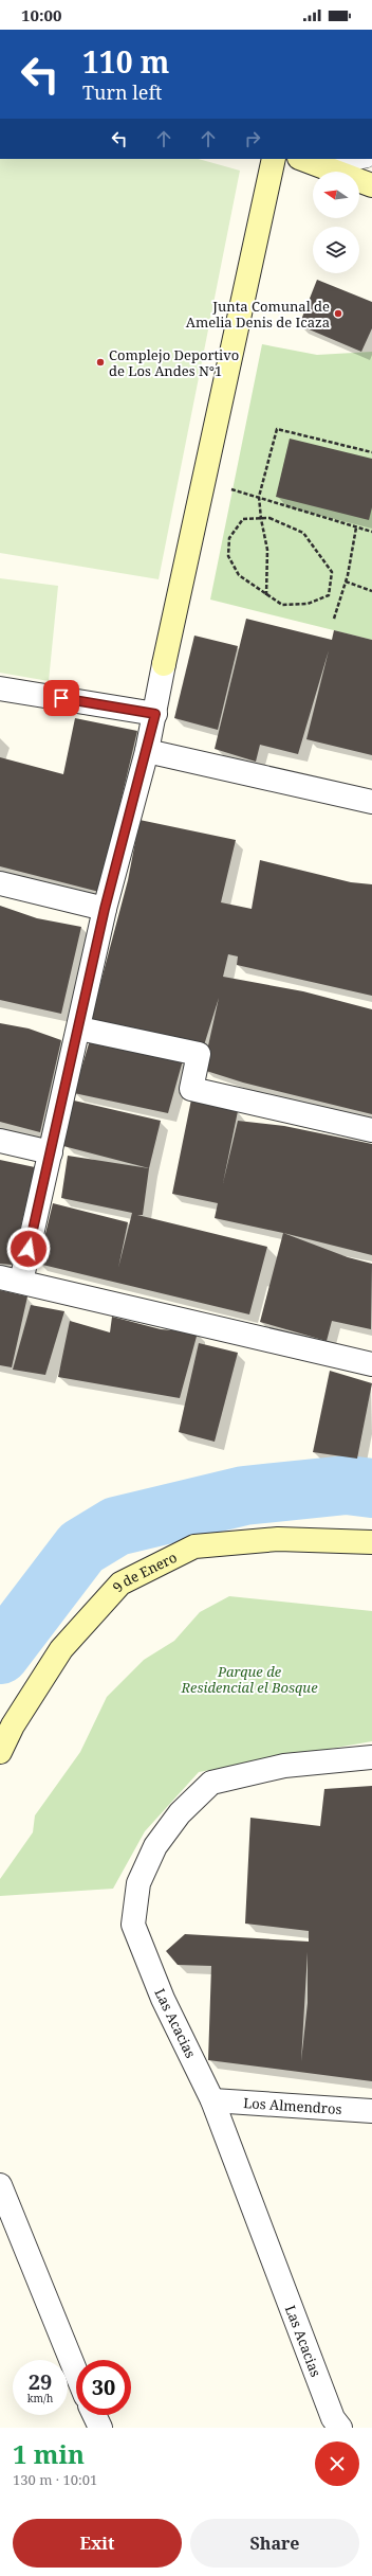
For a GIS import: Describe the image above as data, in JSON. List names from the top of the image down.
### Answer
{
  "streets": {
    "street": ["9 de Enero", "Las Acacias", "Los Almendros"]
  },
  "crossings": [
    ["Las Acacias", "Los Almendros"]
  ],
  "parks": ["Parque de Residencial el Bosque"],
  "places": ["Junta Comunal de Amelia Denis de Icaza", "Complejo Deportivo de Los Andes N°1"],
  "north": "left",
  "page": {
    "status": "10:00",
    "turn": ["110 m", "Turn left"],
    "speed": "29 km/h",
    "limit": "30",
    "heading": ["1 min", "130 m · 10:01"],
    "buttons": ["Exit", "Share"]
  }
}
